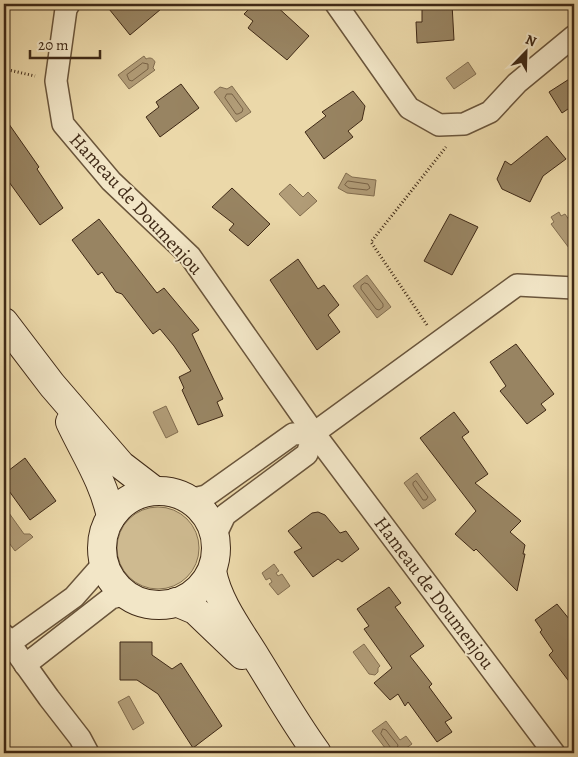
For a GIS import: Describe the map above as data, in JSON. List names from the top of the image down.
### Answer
{
  "streets": {
    "street": ["Hameau de Doumenjou"]
  },
  "scale_bar": "20 m",
  "north": "top right"
}
